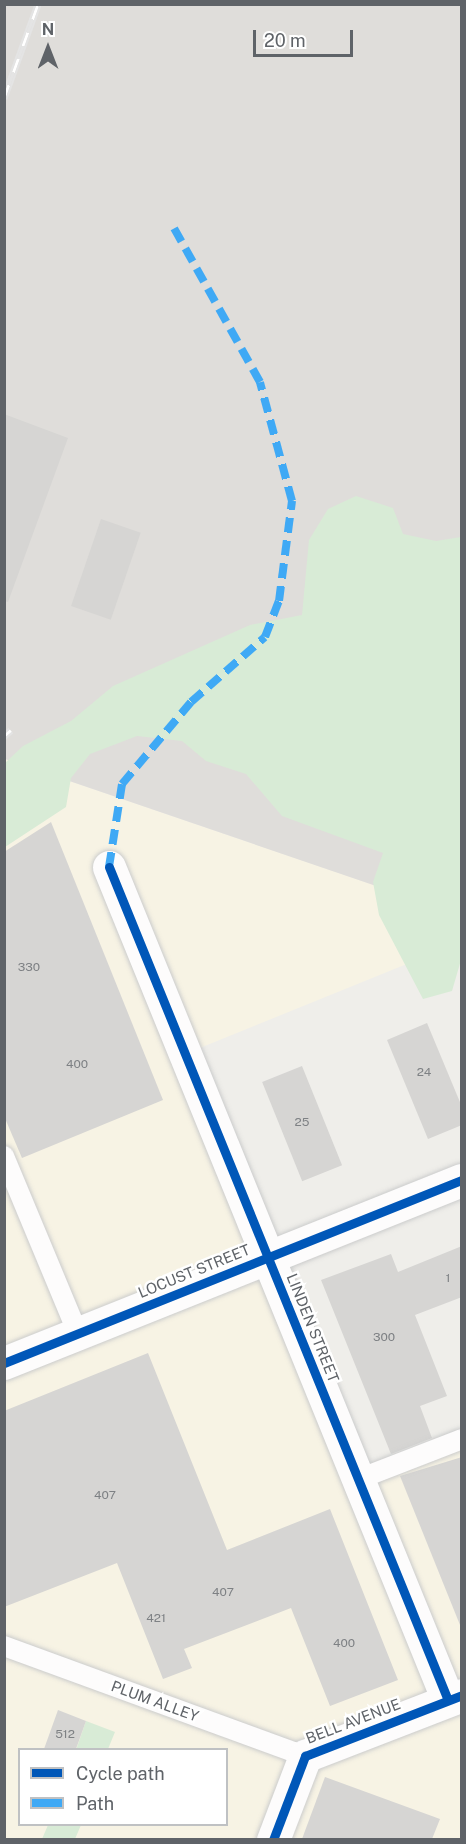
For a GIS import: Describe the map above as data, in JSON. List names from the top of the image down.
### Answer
{
  "streets": {
    "street": ["LOCUST STREET", "LINDEN STREET", "BELL AVENUE"],
    "lane": ["PLUM ALLEY"]
  },
  "crossings": [
    ["LOCUST STREET", "LINDEN STREET"],
    ["LINDEN STREET", "BELL AVENUE"],
    ["PLUM ALLEY", "BELL AVENUE"]
  ],
  "house_numbers": [
    "330",
    "400",
    "24",
    "25",
    "1",
    "300",
    "407",
    "407",
    "421",
    "400",
    "512"
  ],
  "legend": ["Cycle path", "Path"],
  "scale_bar": "20 m",
  "north": "top"
}
